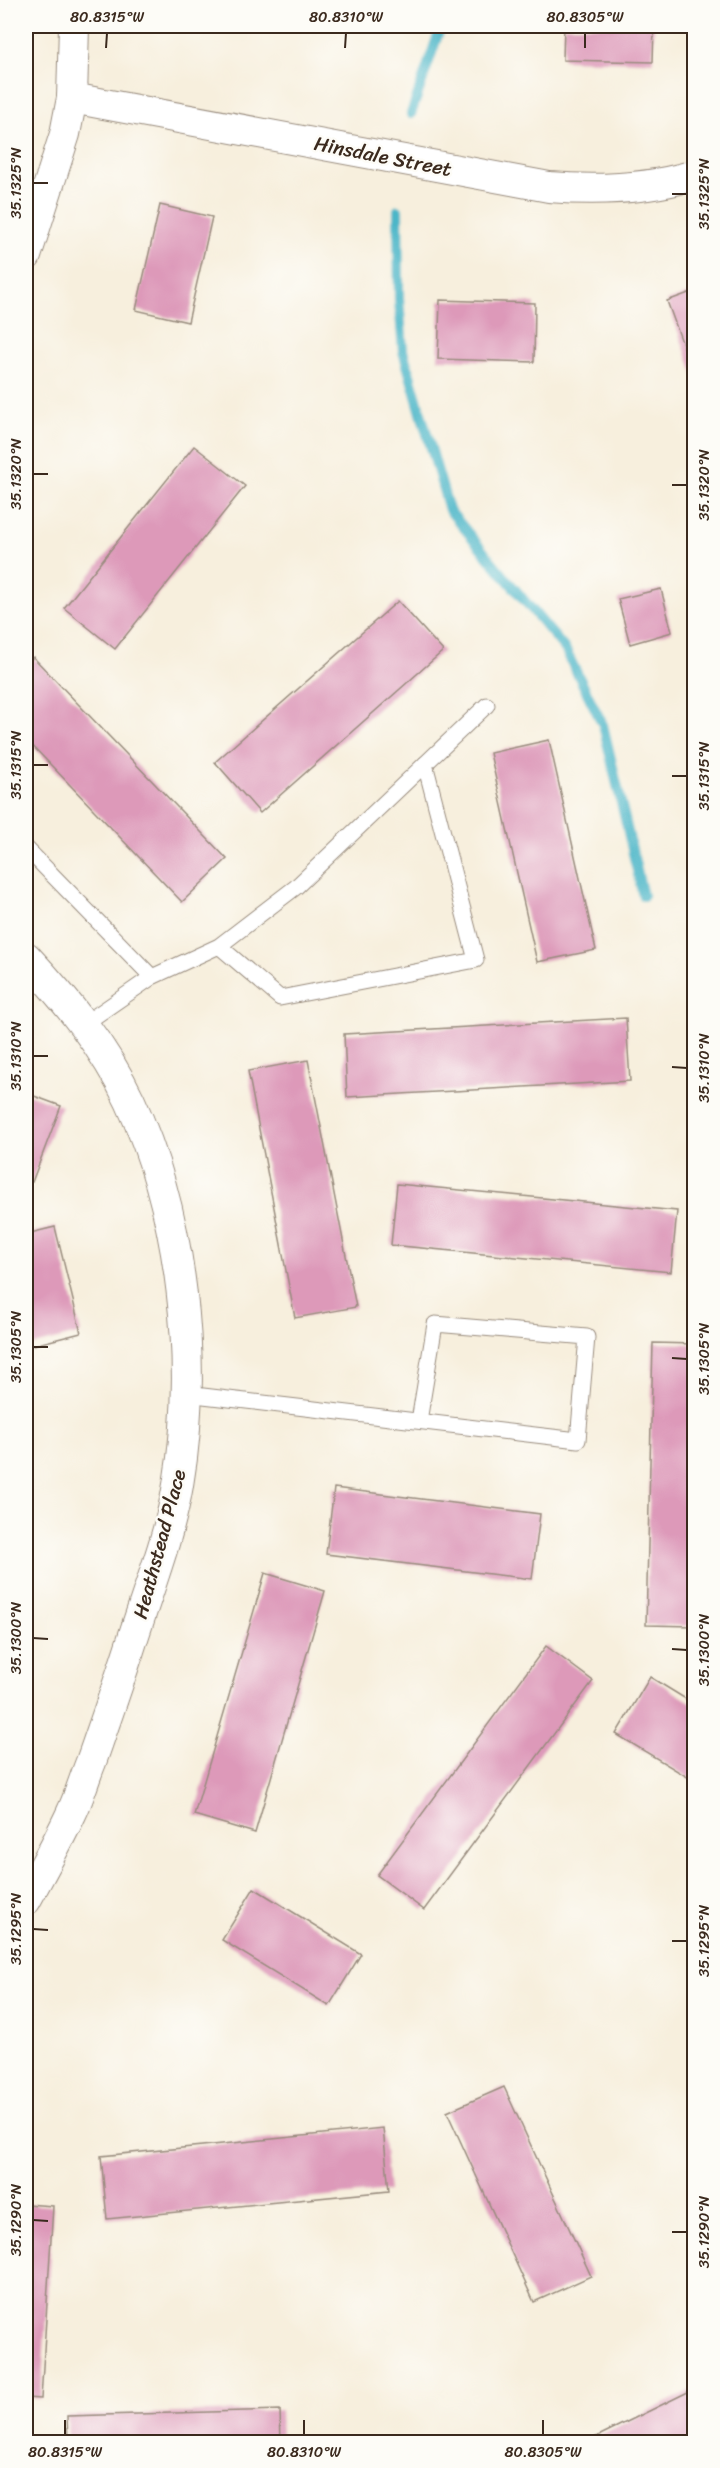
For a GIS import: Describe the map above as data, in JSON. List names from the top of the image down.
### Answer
{
  "streets": {
    "street": ["Hinsdale Street", "Heathstead Place"]
  },
  "coordinates": [
    "80.8315°W",
    "80.8310°W",
    "80.8305°W",
    "35.1325°N",
    "35.1320°N",
    "35.1315°N",
    "35.1310°N",
    "35.1305°N",
    "35.1300°N",
    "35.1295°N",
    "35.1290°N"
  ]
}
